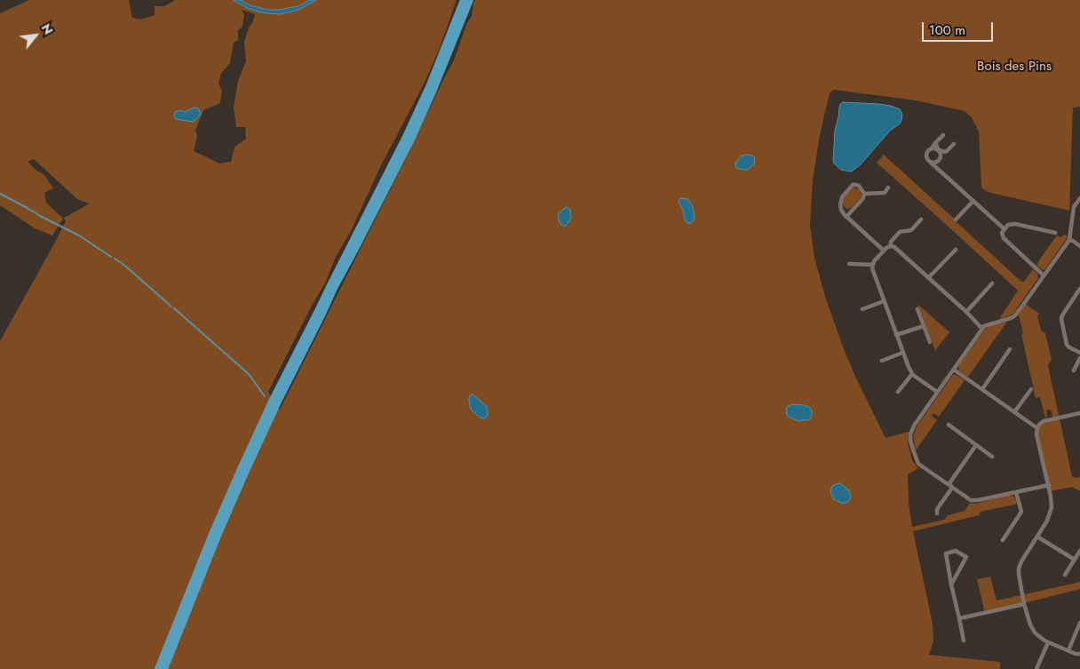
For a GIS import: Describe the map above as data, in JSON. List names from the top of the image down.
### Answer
{
  "parks": ["Bois des Pins"],
  "scale_bar": "100 m",
  "north": "top right"
}
